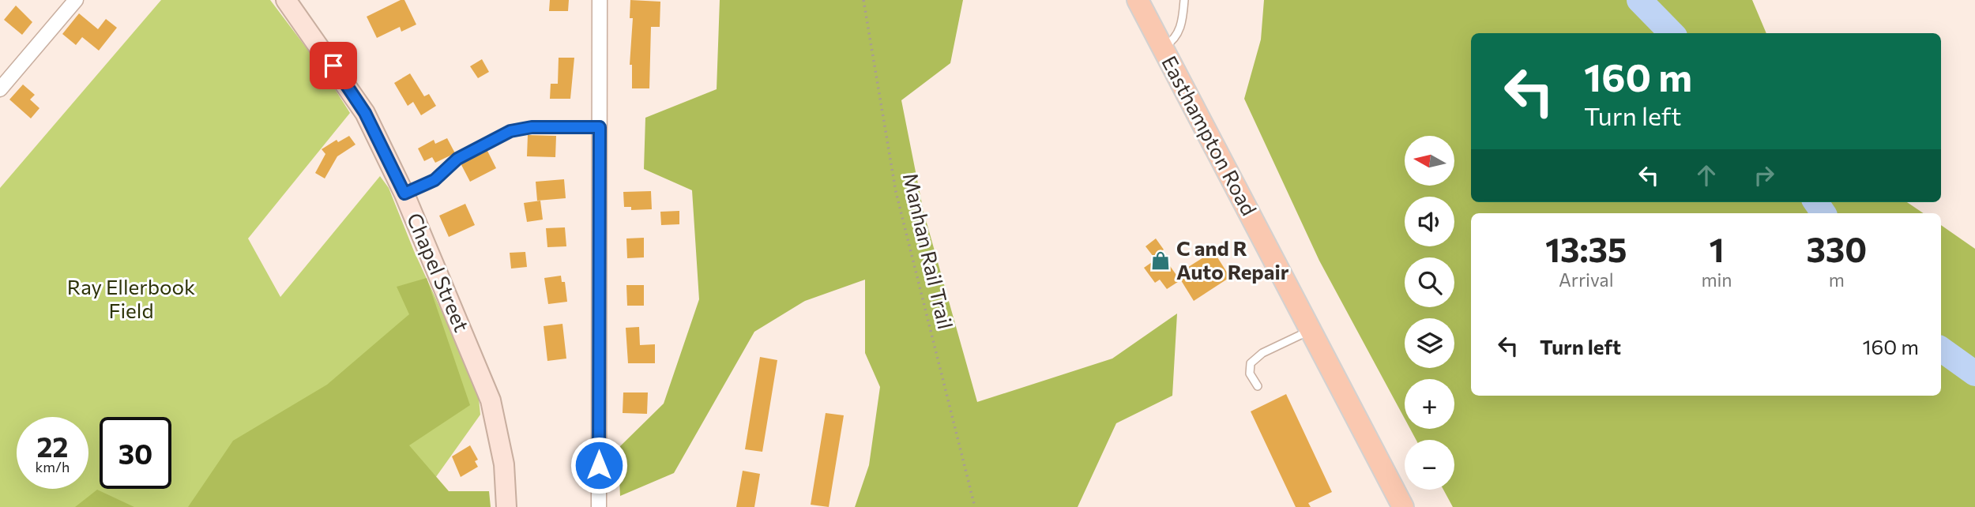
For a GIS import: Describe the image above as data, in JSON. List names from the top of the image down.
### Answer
{
  "streets": {
    "main road": ["Easthampton Road", "Chapel Street"],
    "path": ["Manhan Rail Trail"]
  },
  "parks": ["Ray Ellerbook Field"],
  "places": {
    "shop": ["C and R Auto Repair"]
  },
  "north": "left",
  "page": {
    "turn": ["160 m", "Turn left"],
    "map_buttons": ["+", "−"],
    "eta": [
      "13:35",
      "Arrival",
      "1",
      "min",
      "330",
      "m"
    ],
    "list": [
      {
        "name": "Turn left",
        "value": "160 m"
      }
    ],
    "speed": "22 km/h",
    "limit": "30"
  }
}
